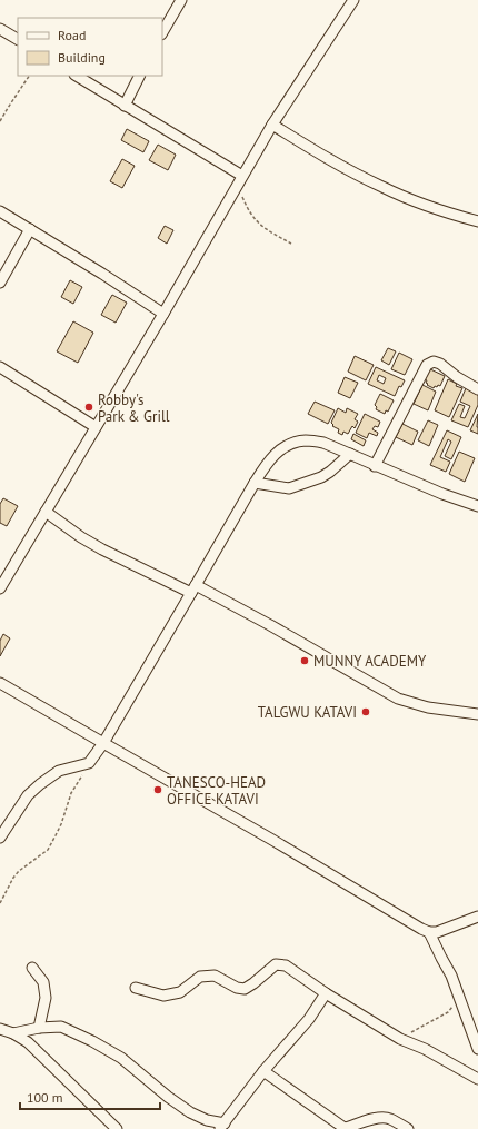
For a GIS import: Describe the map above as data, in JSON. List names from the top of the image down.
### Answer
{
  "places": [
    "Robby's Park & Grill",
    "MUNNY ACADEMY",
    "TALGWU KATAVI",
    "TANESCO-HEAD OFFICE KATAVI"
  ],
  "legend": ["Road", "Building"],
  "scale_bar": "100 m"
}
